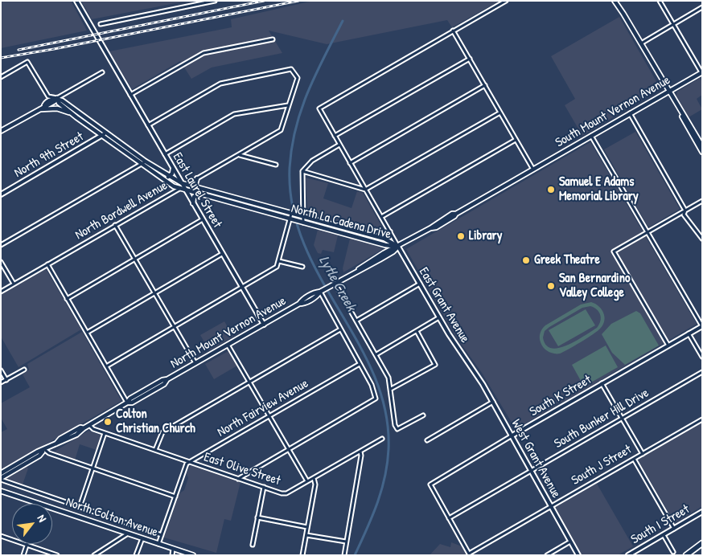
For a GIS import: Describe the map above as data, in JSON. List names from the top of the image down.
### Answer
{
  "streets": {
    "main road": [
      "South Mount Vernon Avenue",
      "North La Cadena Drive",
      "North Mount Vernon Avenue",
      "North Colton Avenue"
    ],
    "street": [
      "North 9th Street",
      "East Laurel Street",
      "North Bordwell Avenue",
      "East Grant Avenue",
      "South K Street",
      "North Fairview Avenue",
      "South Bunker Hill Drive",
      "West Grant Avenue",
      "South J Street",
      "East Olive Street",
      "South I Street"
    ]
  },
  "crossings": [
    ["South Mount Vernon Avenue", "North Mount Vernon Avenue"],
    ["North 9th Street", "North La Cadena Drive"],
    ["East Laurel Street", "North Bordwell Avenue"],
    ["East Laurel Street", "North La Cadena Drive"],
    ["East Laurel Street", "North Mount Vernon Avenue"],
    ["North Bordwell Avenue", "North La Cadena Drive"],
    ["North La Cadena Drive", "East Grant Avenue"],
    ["North La Cadena Drive", "North Mount Vernon Avenue"],
    ["East Grant Avenue", "North Mount Vernon Avenue"],
    ["East Grant Avenue", "West Grant Avenue"],
    ["North Mount Vernon Avenue", "East Olive Street"],
    ["North Mount Vernon Avenue", "North Colton Avenue"],
    ["South K Street", "South Bunker Hill Drive"],
    ["South K Street", "West Grant Avenue"],
    ["North Fairview Avenue", "East Olive Street"],
    ["South Bunker Hill Drive", "West Grant Avenue"],
    ["West Grant Avenue", "South J Street"]
  ],
  "water": ["Lytle Creek"],
  "places": [
    "Samuel E Adams Memorial Library",
    "Library",
    "Greek Theatre",
    "San Bernardino Valley College",
    "Colton Christian Church"
  ],
  "north": "top right"
}
